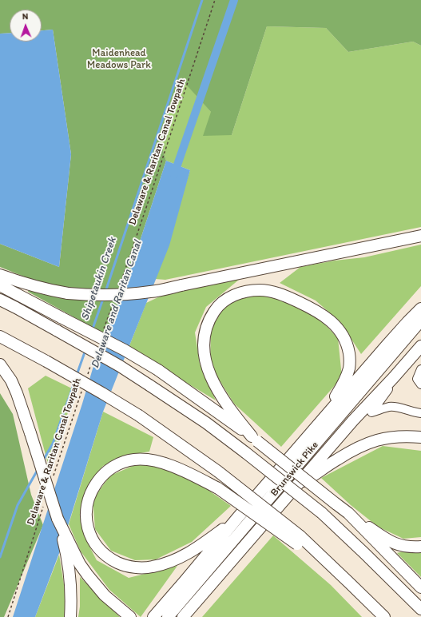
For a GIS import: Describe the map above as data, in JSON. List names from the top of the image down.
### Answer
{
  "streets": {
    "highway": ["Brunswick Pike"],
    "path": ["Delaware & Raritan Canal Towpath"]
  },
  "water": ["Shipetaukin Creek", "Delaware and Raritan Canal"],
  "parks": ["Maidenhead Meadows Park"],
  "north": "top"
}
